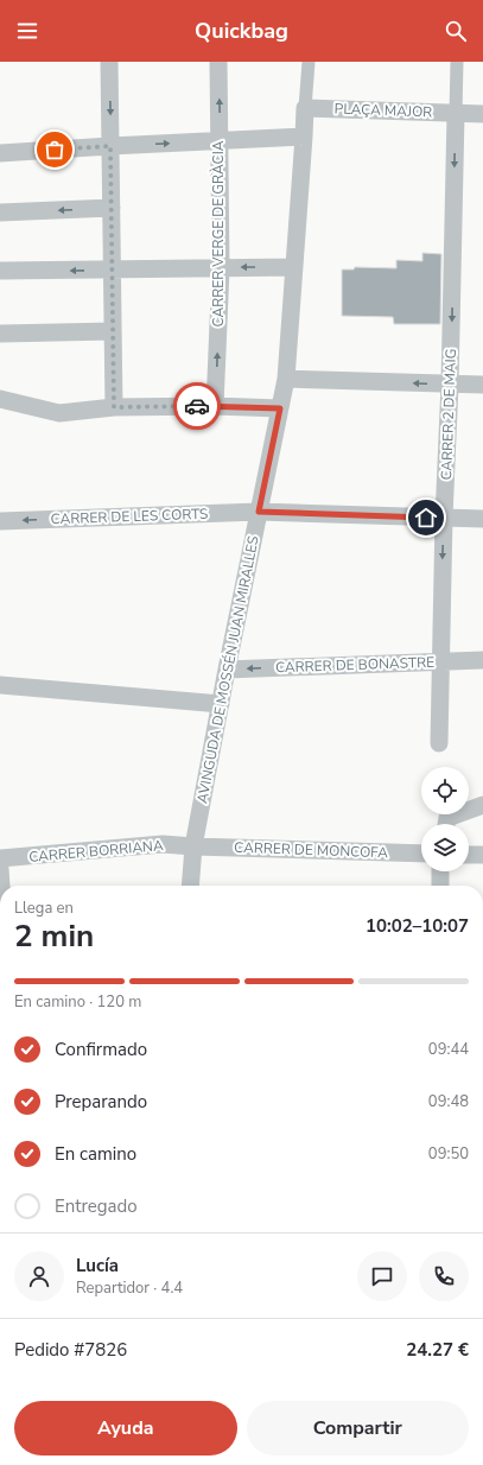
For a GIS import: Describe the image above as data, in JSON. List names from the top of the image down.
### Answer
{
  "streets": {
    "street": [
      "PLAÇA MAJOR",
      "CARRER VERGE DE GRÀCIA",
      "CARRER 2 DE MAIG",
      "CARRER DE LES CORTS",
      "CARRER DE BONASTRE",
      "AVINGUDA DE MOSSÉN JUAN MIRALLES",
      "CARRER DE MONCOFA",
      "CARRER BORRIANA"
    ]
  },
  "crossings": [
    ["PLAÇA MAJOR", "CARRER 2 DE MAIG"],
    ["PLAÇA MAJOR", "AVINGUDA DE MOSSÉN JUAN MIRALLES"],
    ["CARRER 2 DE MAIG", "CARRER DE LES CORTS"],
    ["CARRER 2 DE MAIG", "CARRER DE BONASTRE"],
    ["CARRER DE LES CORTS", "AVINGUDA DE MOSSÉN JUAN MIRALLES"],
    ["CARRER DE BONASTRE", "AVINGUDA DE MOSSÉN JUAN MIRALLES"],
    ["AVINGUDA DE MOSSÉN JUAN MIRALLES", "CARRER DE MONCOFA"],
    ["AVINGUDA DE MOSSÉN JUAN MIRALLES", "CARRER BORRIANA"],
    ["CARRER DE MONCOFA", "CARRER BORRIANA"]
  ],
  "one_way": ["CARRER 2 DE MAIG", "CARRER DE BONASTRE"],
  "page": {
    "header": "Quickbag",
    "heading": ["2 min", "Llega en", "10:02–10:07"],
    "panel": [
      "Lucía",
      "Repartidor · 4.4",
      "Pedido #7826",
      "24.27 €"
    ],
    "bar": "En camino · 120 m",
    "list": [
      ["Confirmado", "09:44"],
      ["Preparando", "09:48"],
      ["En camino", "09:50"],
      "Entregado"
    ],
    "buttons": ["Ayuda", "Compartir"]
  }
}
